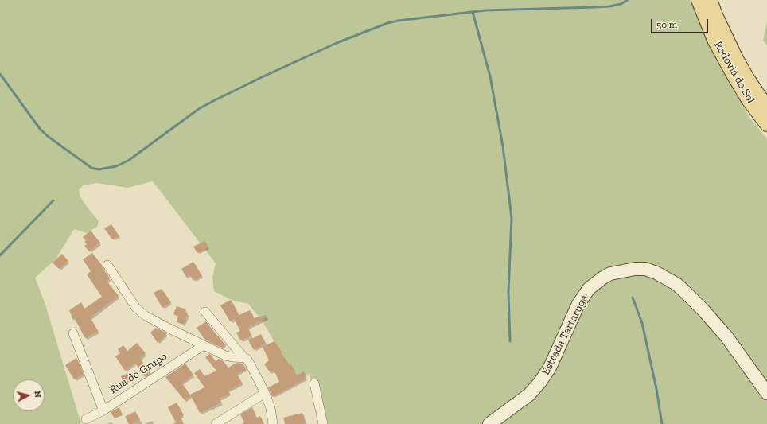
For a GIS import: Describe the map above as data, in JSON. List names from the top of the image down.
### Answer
{
  "streets": {
    "main road": ["Rodovia do Sol"],
    "street": ["Estrada Tartaruga", "Rua do Grupo"]
  },
  "scale_bar": "50 m",
  "north": "right"
}
